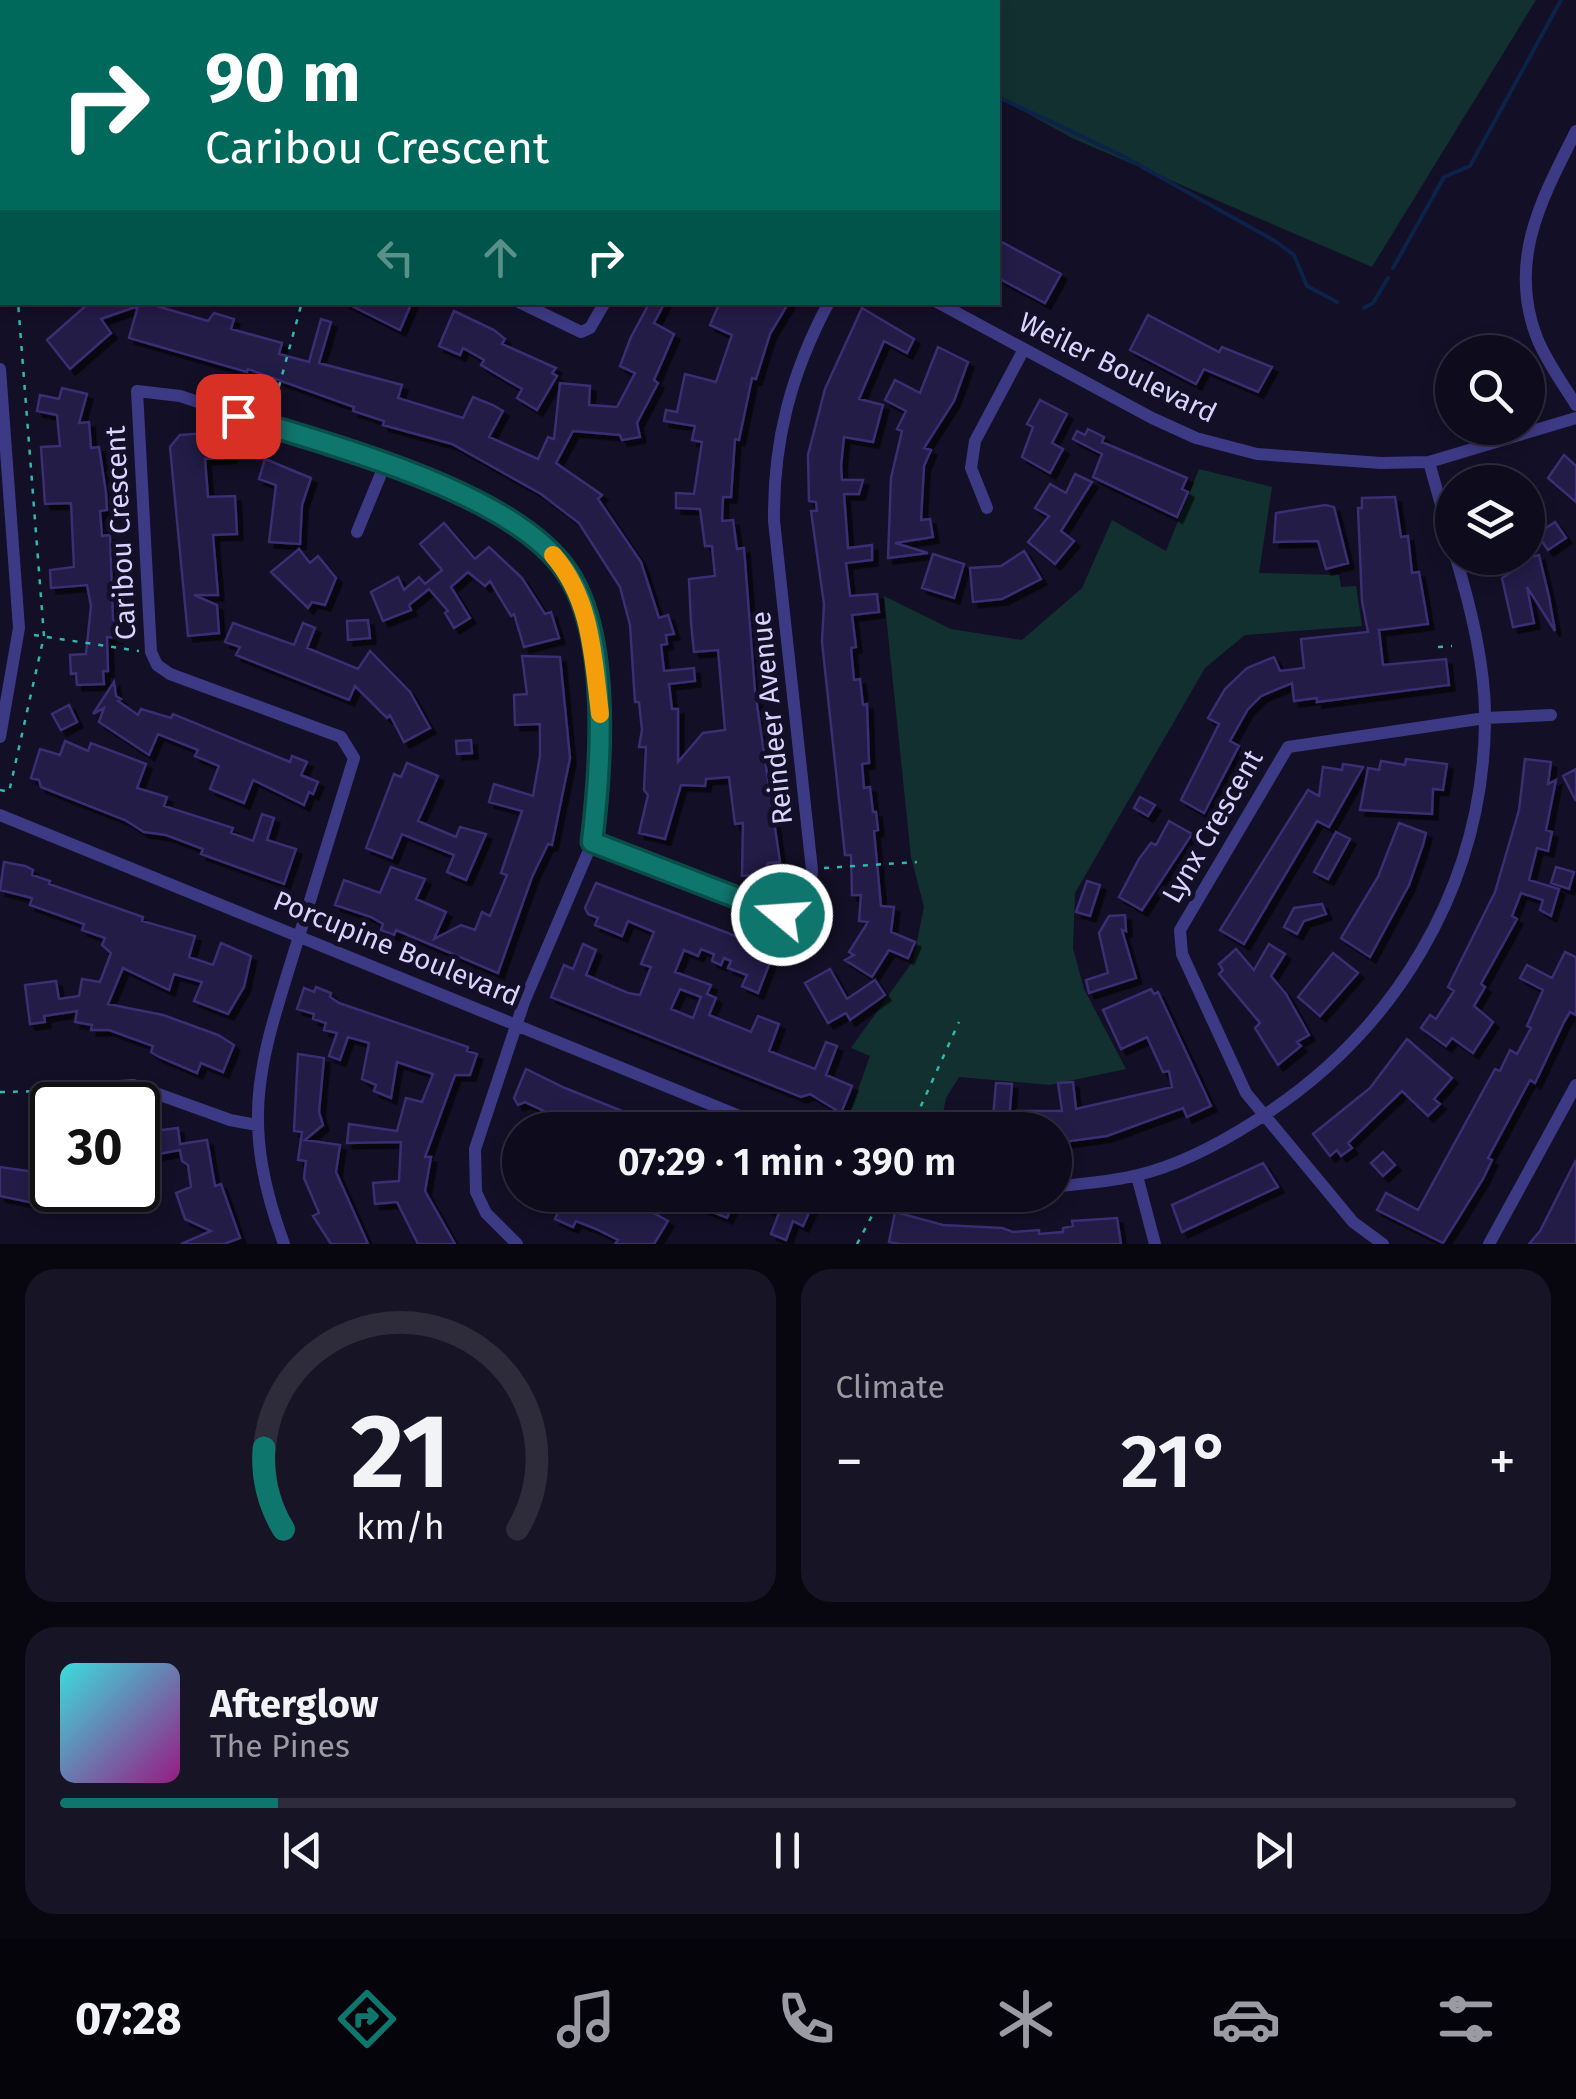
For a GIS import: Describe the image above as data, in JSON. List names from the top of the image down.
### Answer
{
  "streets": {
    "street": [
      "Weiler Boulevard",
      "Caribou Crescent",
      "Reindeer Avenue",
      "Lynx Crescent",
      "Porcupine Boulevard"
    ]
  },
  "crossings": [
    ["Caribou Crescent", "Reindeer Avenue"],
    ["Caribou Crescent", "Porcupine Boulevard"]
  ],
  "page": {
    "turn": ["90 m", "Caribou Crescent"],
    "limit": "30",
    "trip": "07:29 · 1 min · 390 m",
    "tile": "Climate",
    "heat": ["−", "21°", "+"],
    "song": ["Afterglow", "The Pines"],
    "tabs": "07:28",
    "gauge": ["21", "km/h"]
  }
}
